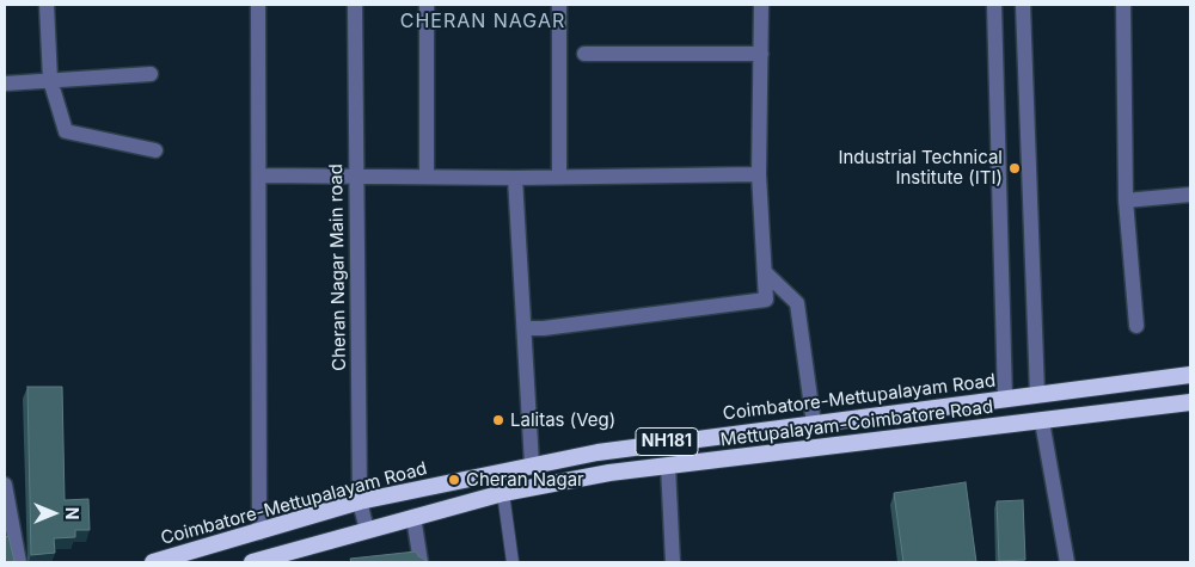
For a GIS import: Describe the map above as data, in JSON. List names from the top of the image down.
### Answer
{
  "streets": {
    "highway": ["Coimbatore-Mettupalayam Road", "Mettupalayam-Coimbatore Road", "NH181"],
    "street": ["Cheran Nagar Main road"]
  },
  "crossings": [
    ["Cheran Nagar Main road", "Coimbatore-Mettupalayam Road"],
    ["Cheran Nagar Main road", "Mettupalayam-Coimbatore Road"]
  ],
  "districts": ["CHERAN NAGAR"],
  "places": ["Industrial Technical Institute (ITI)", "Lalitas (Veg)", "Cheran Nagar"],
  "north": "right"
}
